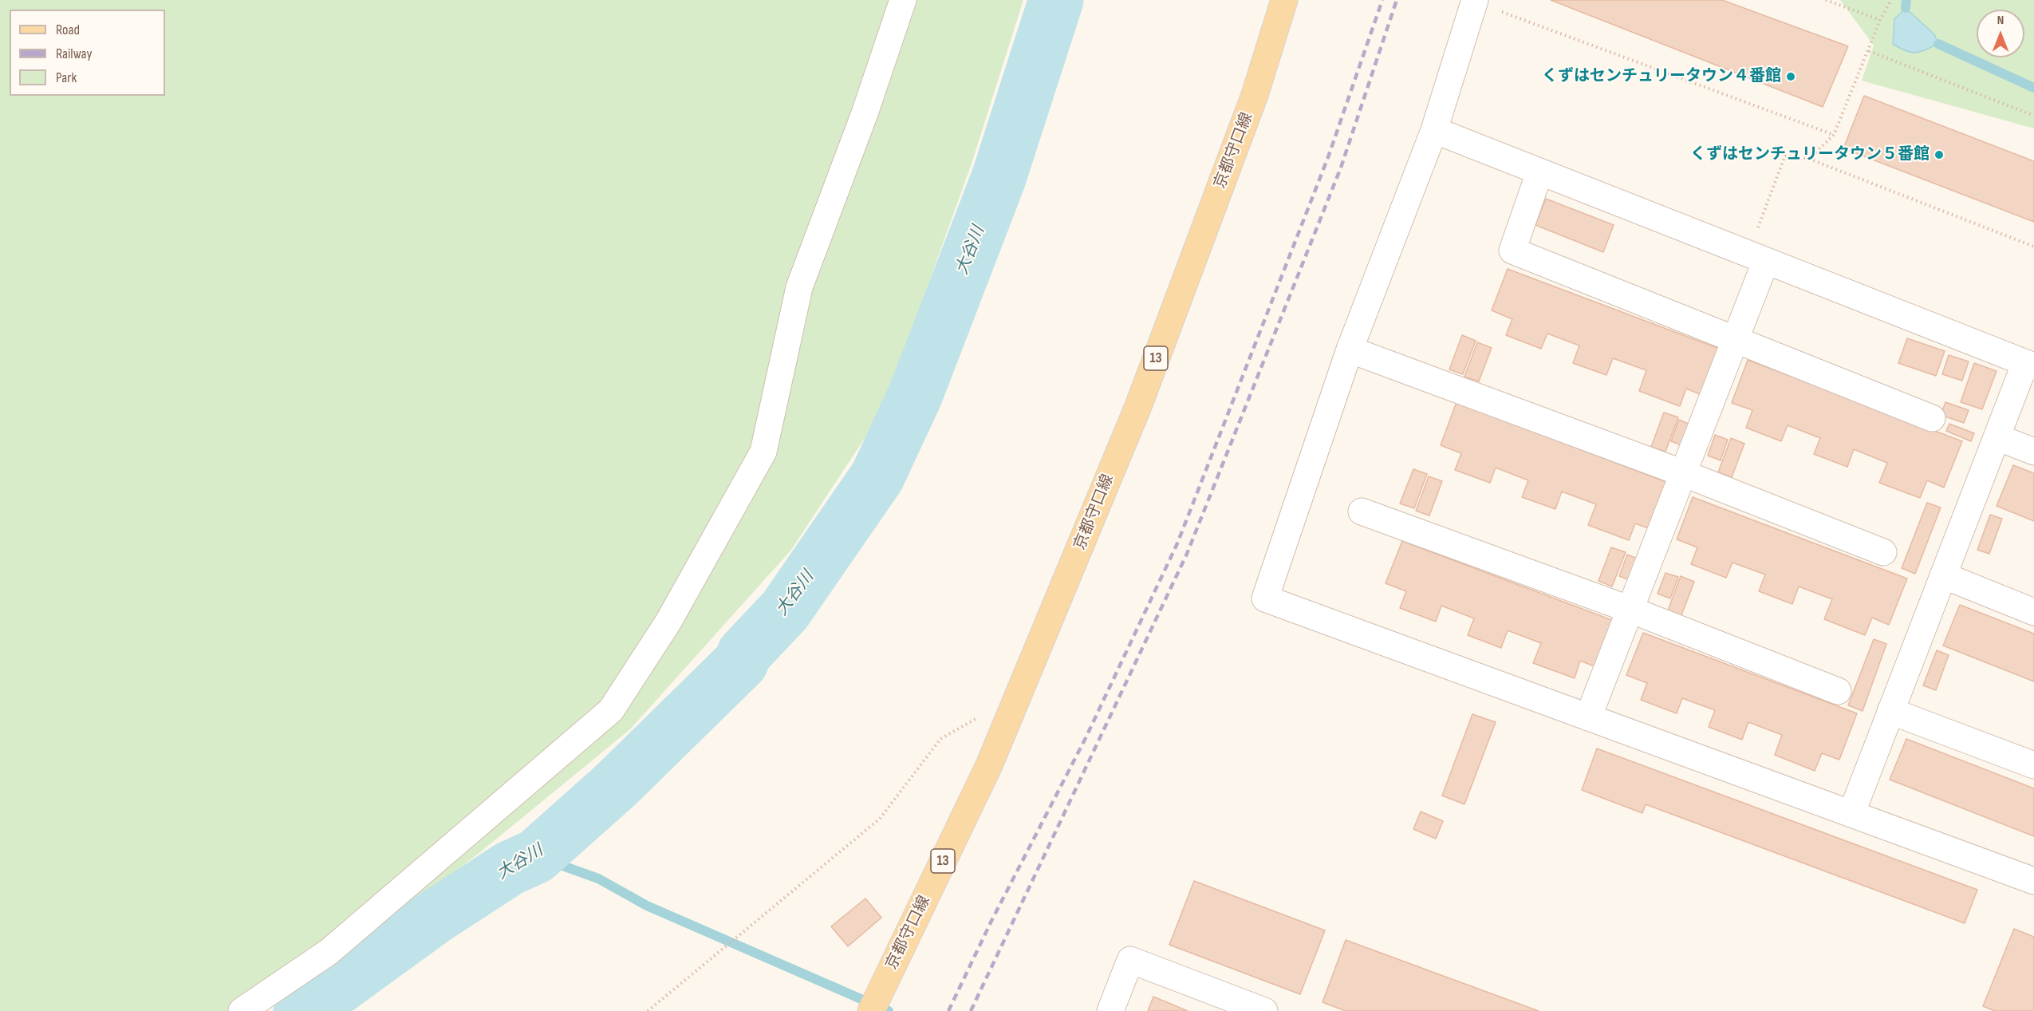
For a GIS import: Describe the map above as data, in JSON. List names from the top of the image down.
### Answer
{
  "streets": {
    "main road": ["京都守口線", "13"]
  },
  "water": ["大谷川"],
  "places": ["くずはセンチュリータウン４番館", "くずはセンチュリータウン５番館"],
  "legend": ["Road", "Railway", "Park"],
  "north": "top"
}
